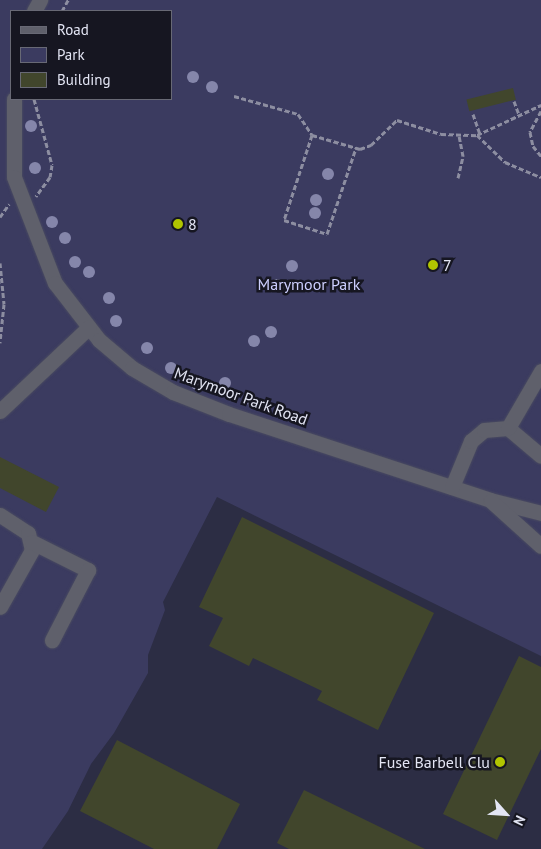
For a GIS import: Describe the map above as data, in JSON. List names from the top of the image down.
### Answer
{
  "streets": {
    "street": ["Marymoor Park Road"]
  },
  "parks": ["Marymoor Park"],
  "places": ["8", "7", "Fuse Barbell Clu"],
  "legend": ["Road", "Park", "Building"],
  "north": "bottom right"
}
